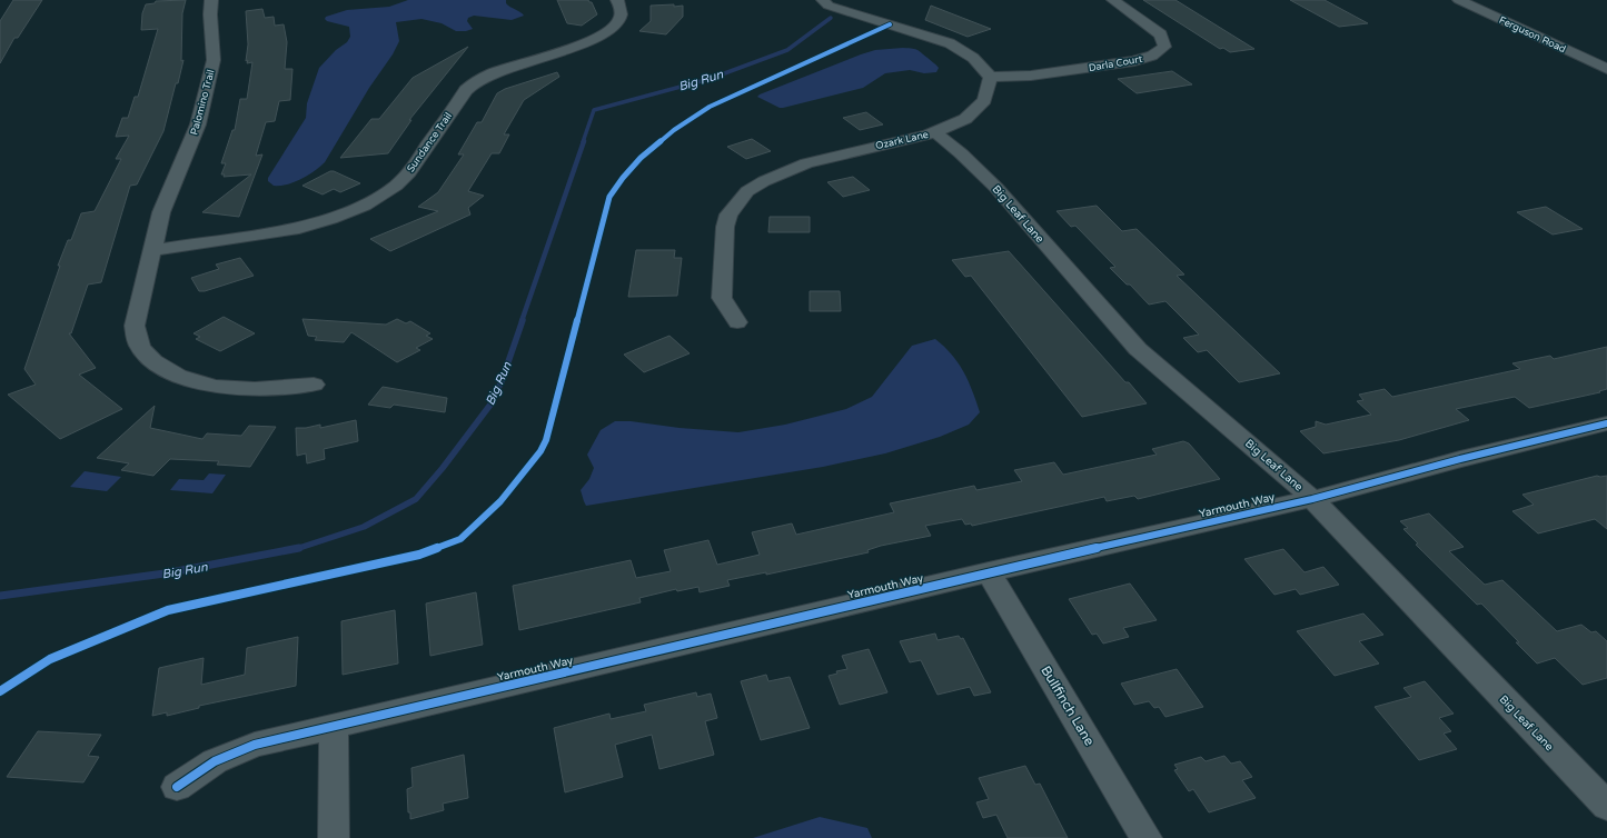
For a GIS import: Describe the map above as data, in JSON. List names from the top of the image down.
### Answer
{
  "streets": {
    "street": [
      "Ferguson Road",
      "Darla Court",
      "Palomino Trail",
      "Ozark Lane",
      "Sundance Trail",
      "Big Leaf Lane",
      "Yarmouth Way",
      "Bullfinch Lane"
    ]
  },
  "crossings": [
    ["Darla Court", "Ozark Lane"],
    ["Palomino Trail", "Sundance Trail"],
    ["Ozark Lane", "Big Leaf Lane"],
    ["Big Leaf Lane", "Yarmouth Way"],
    ["Yarmouth Way", "Bullfinch Lane"]
  ],
  "water": ["Big Run"]
}
